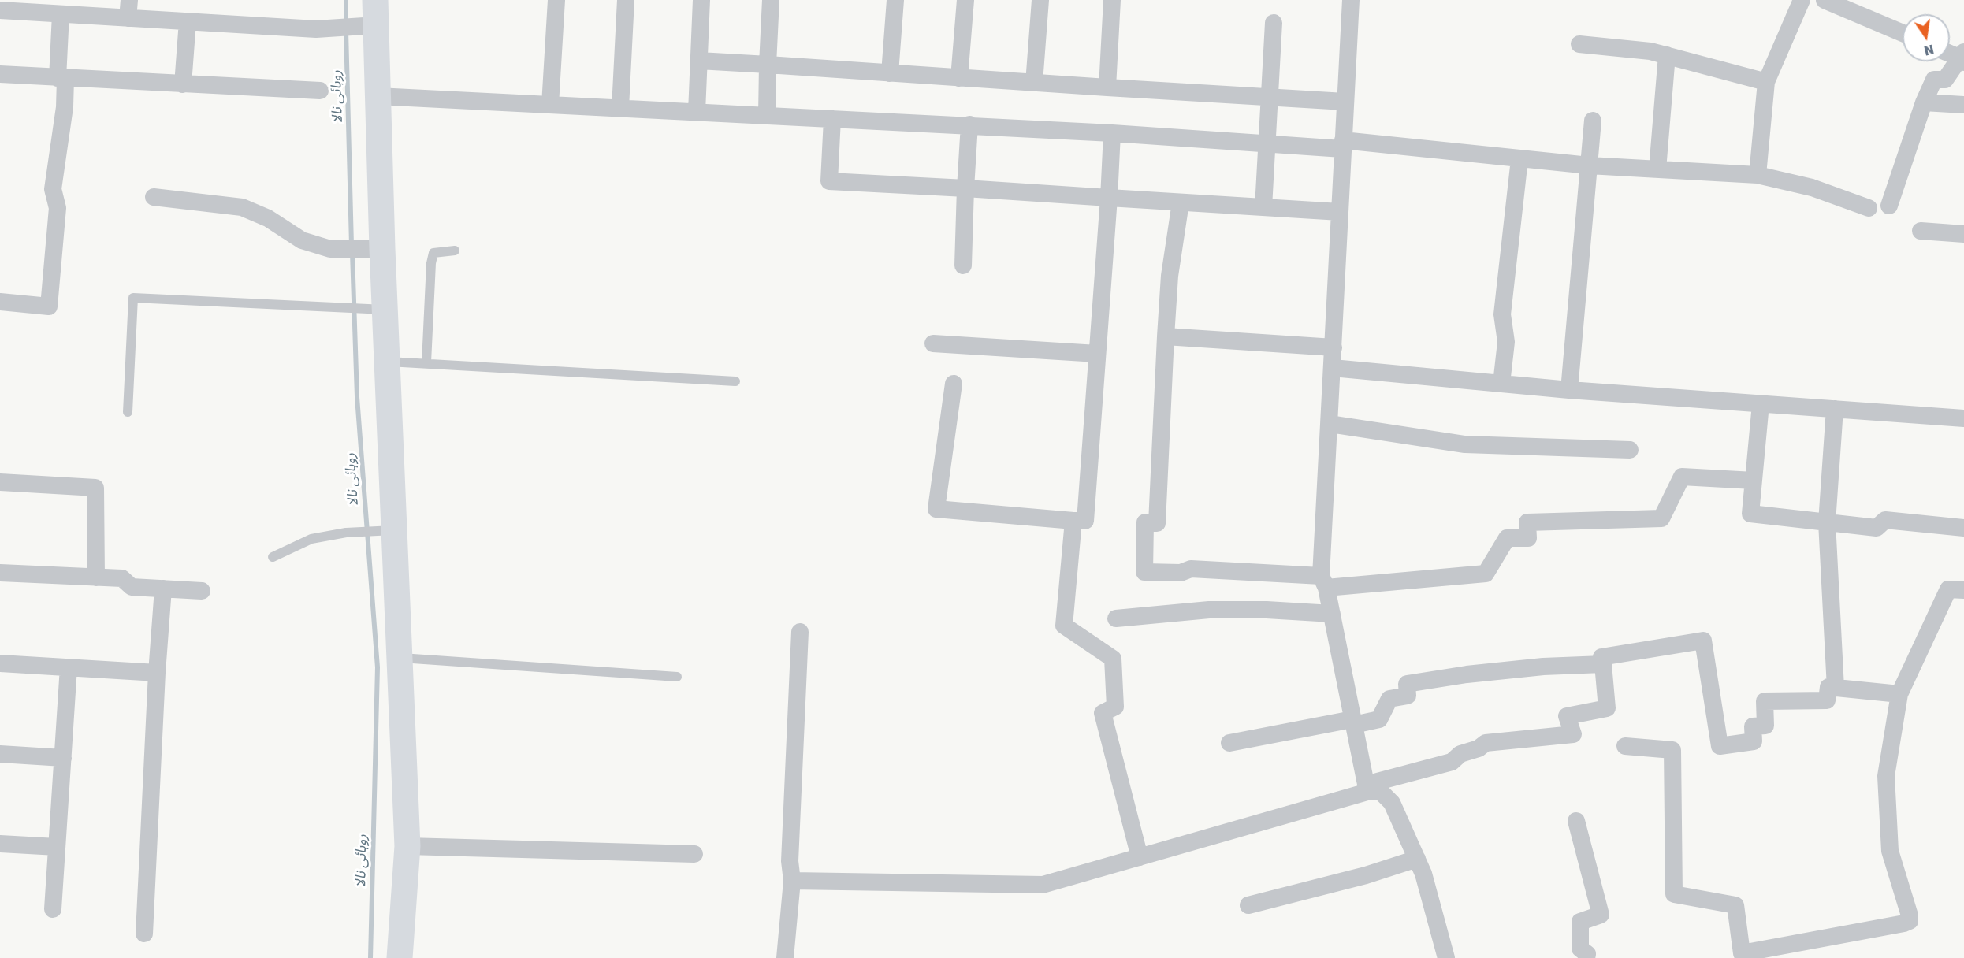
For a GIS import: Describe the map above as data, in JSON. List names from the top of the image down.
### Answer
{
  "water": ["روہائی نالا"],
  "north": "bottom"
}
